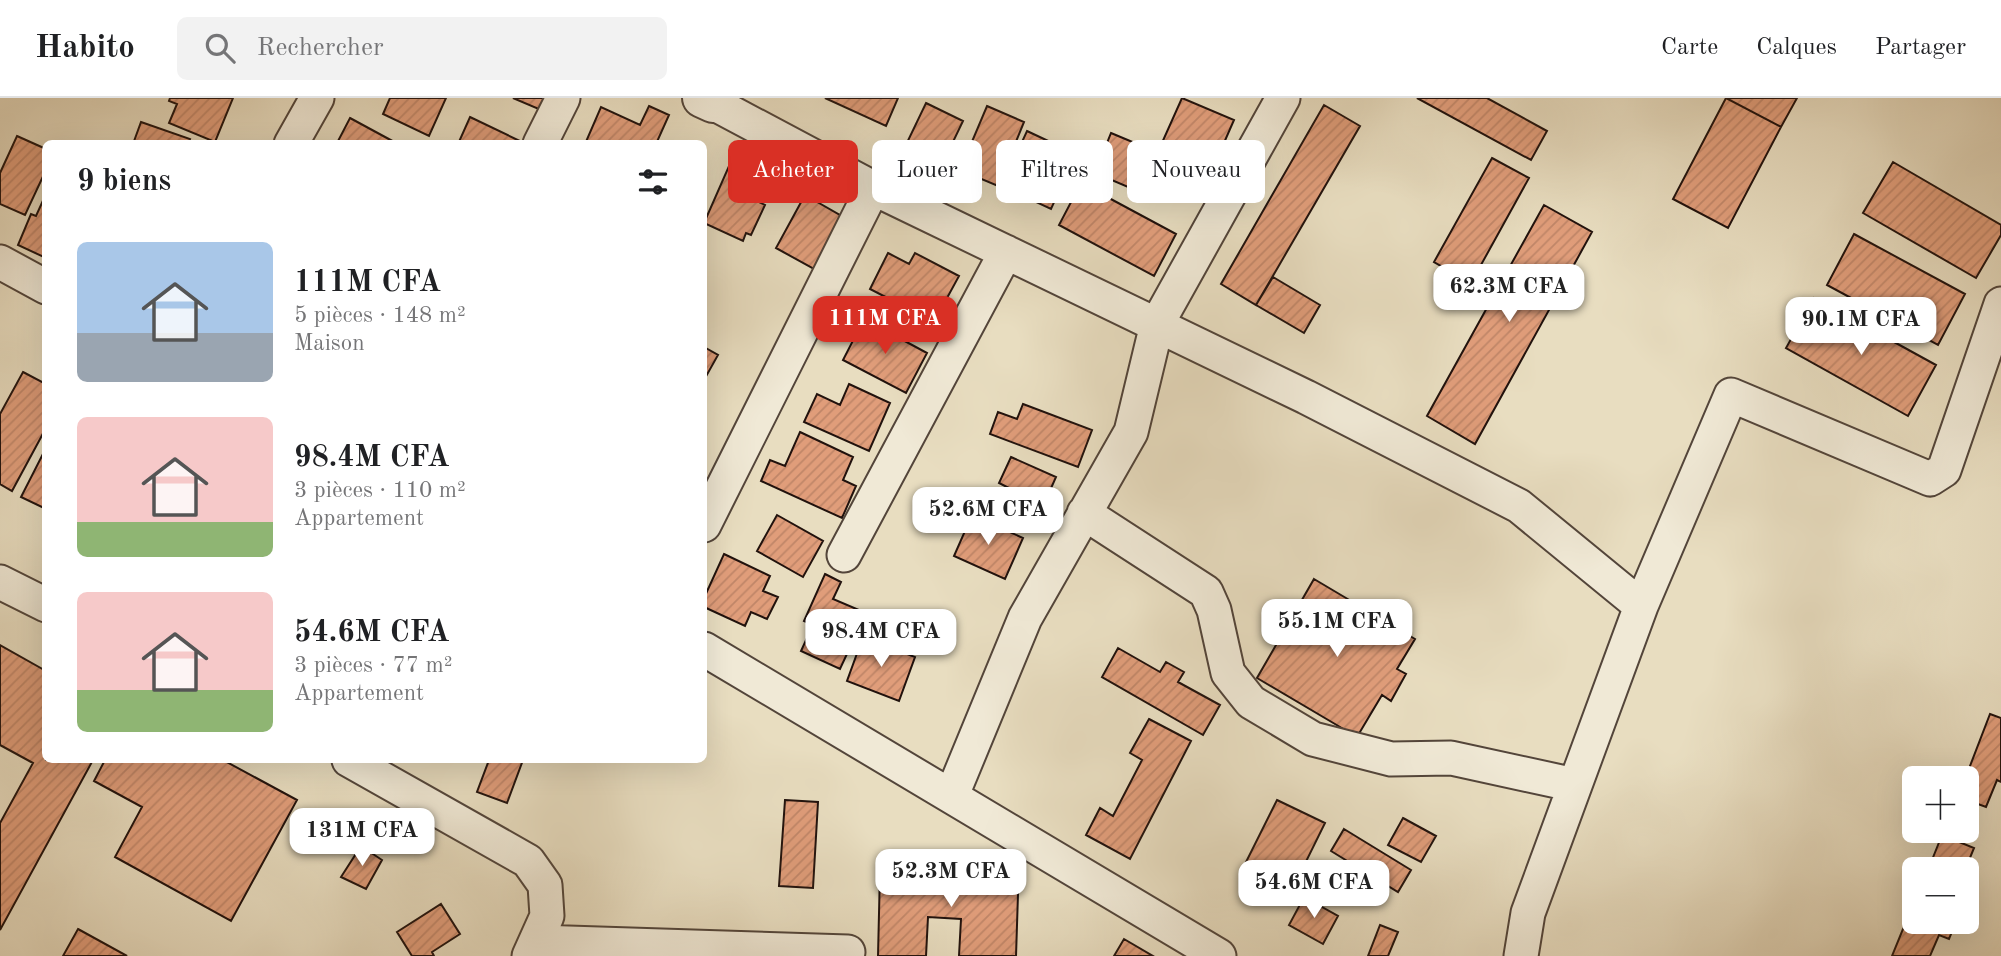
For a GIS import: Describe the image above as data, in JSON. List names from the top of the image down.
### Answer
{
  "page": {
    "header": "Habito",
    "search": "Rechercher",
    "nav": ["Carte", "Calques", "Partager"],
    "chip": [
      "Acheter",
      "Louer",
      "Filtres",
      "Nouveau"
    ],
    "heading": "9 biens",
    "list": [
      {
        "name": "111M CFA",
        "note": "5 pièces · 148 m² · Maison"
      },
      {
        "name": "98.4M CFA",
        "note": "3 pièces · 110 m² · Appartement"
      },
      {
        "name": "54.6M CFA",
        "note": "3 pièces · 77 m² · Appartement"
      }
    ],
    "price": [
      "62.3M CFA",
      "111M CFA",
      "90.1M CFA",
      "52.6M CFA",
      "55.1M CFA",
      "98.4M CFA",
      "131M CFA",
      "52.3M CFA",
      "54.6M CFA"
    ],
    "map_buttons": ["+", "−"]
  }
}
